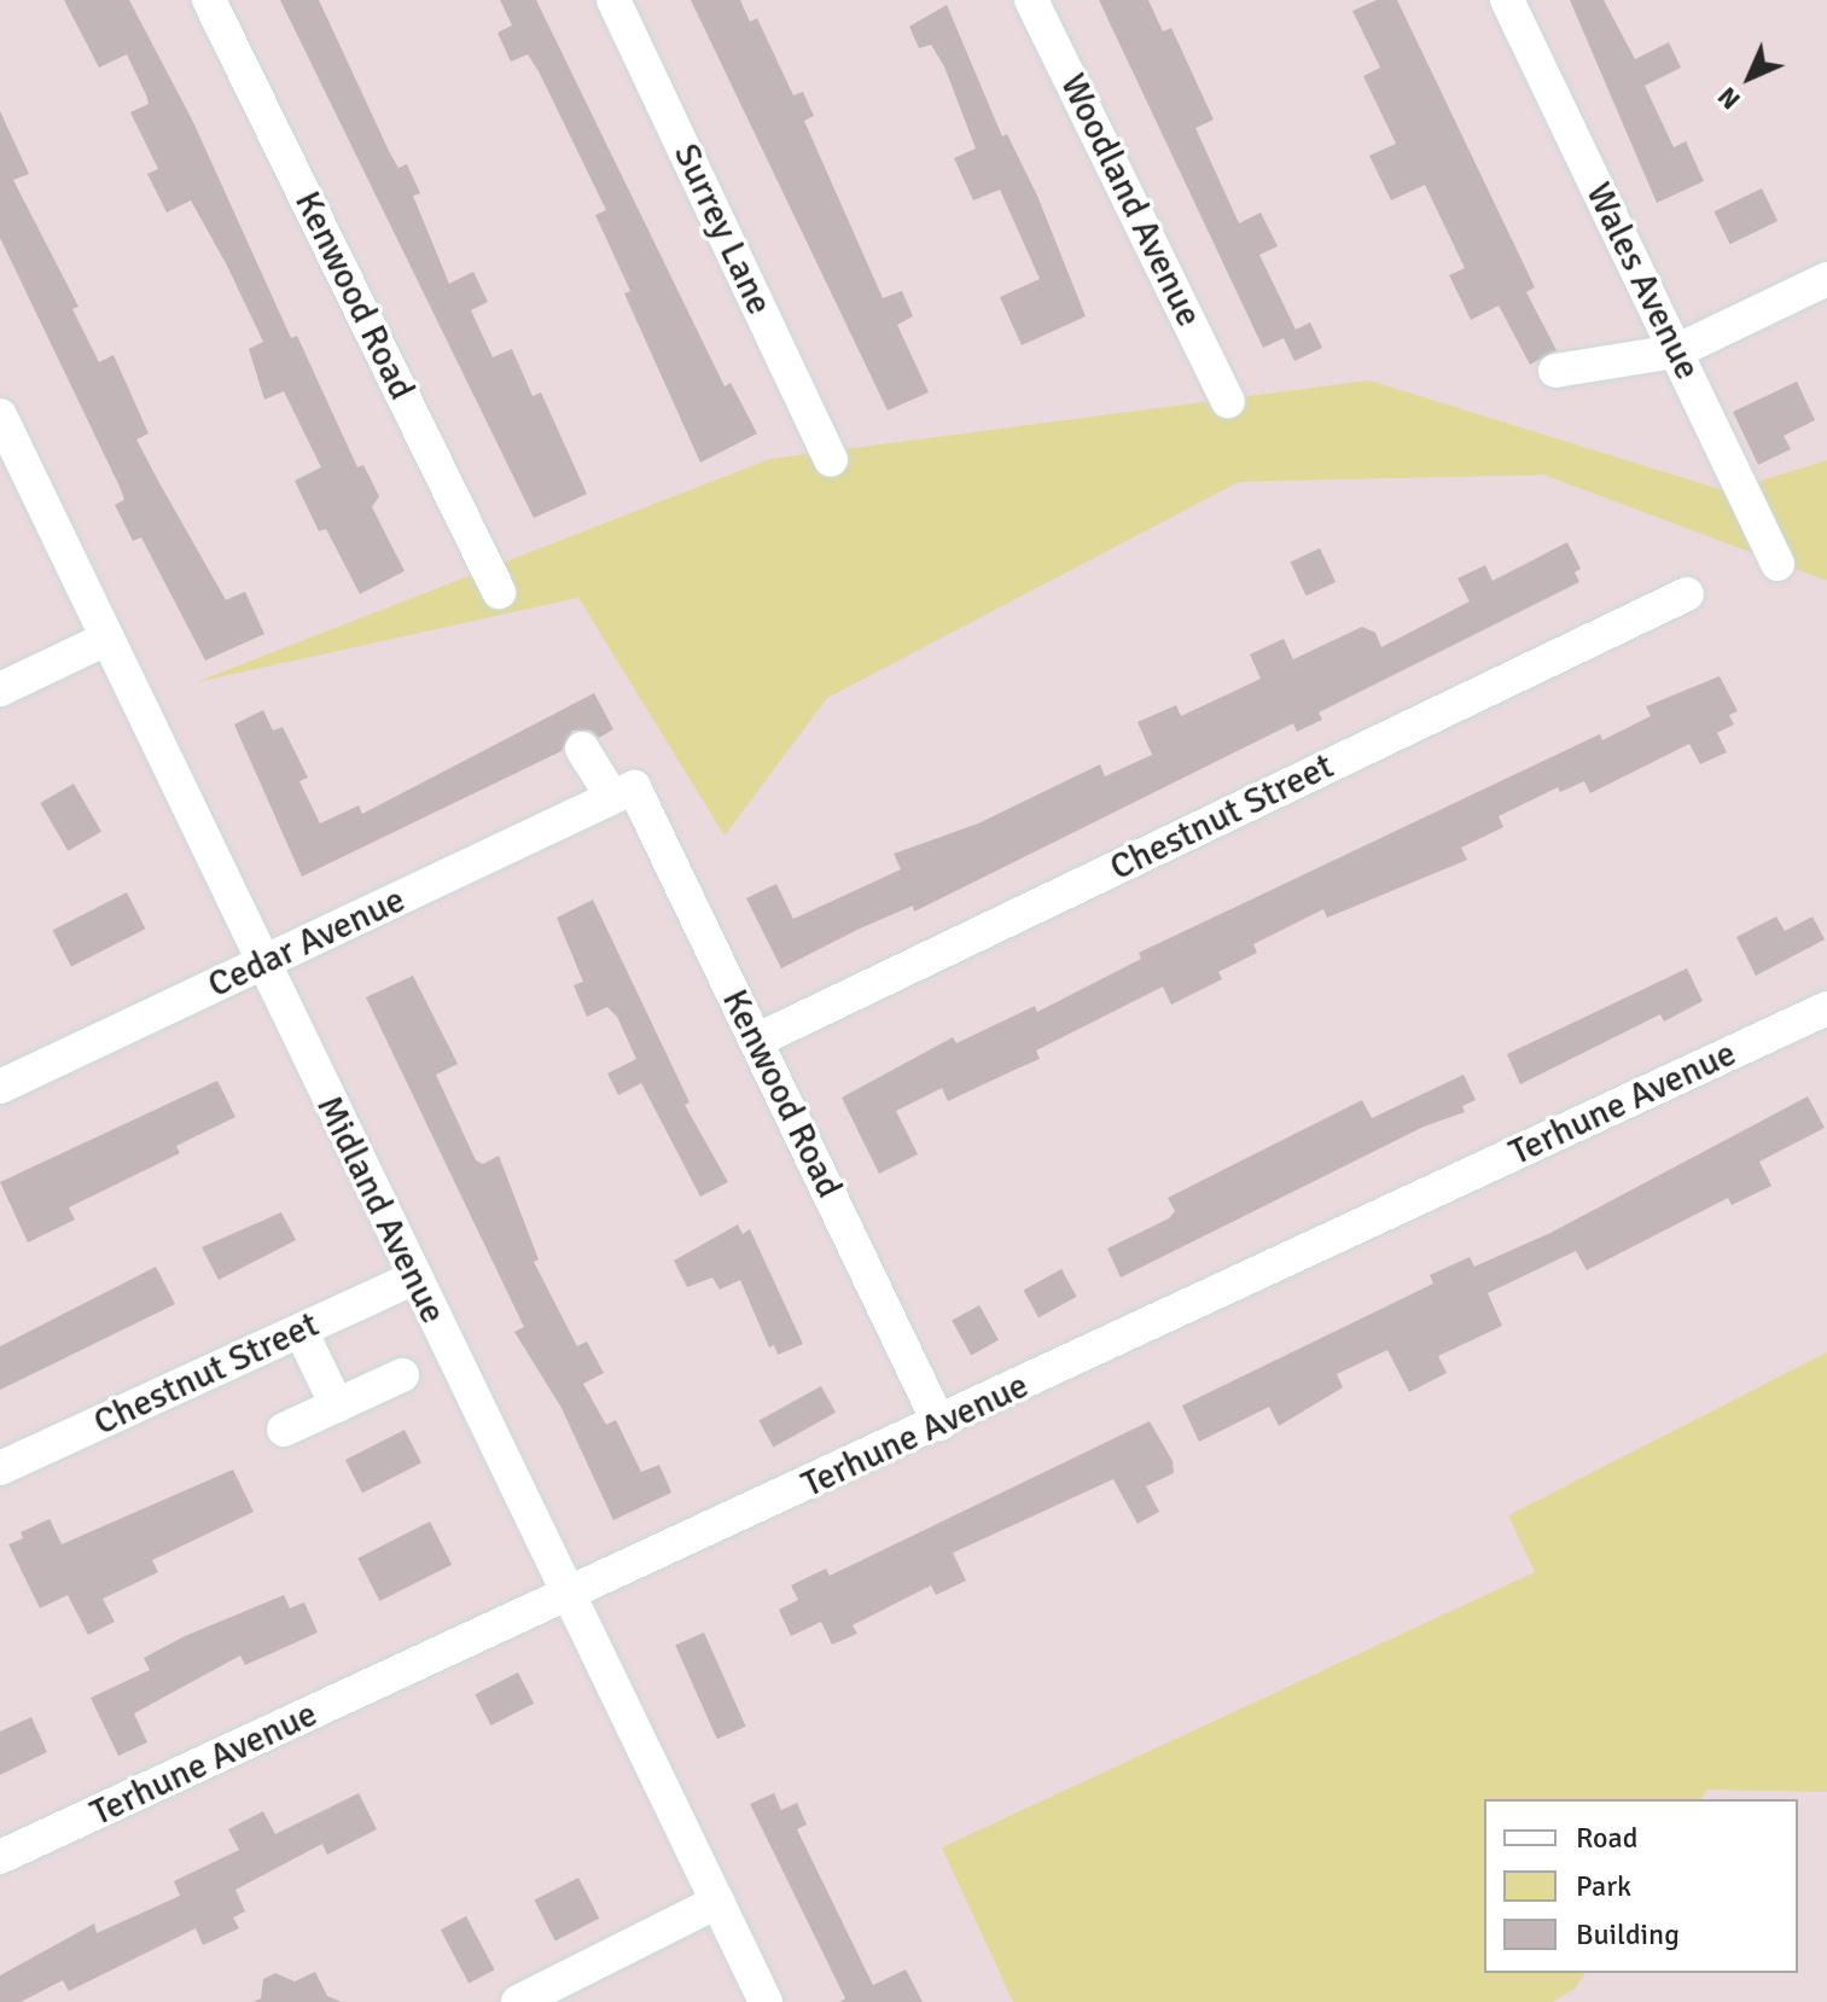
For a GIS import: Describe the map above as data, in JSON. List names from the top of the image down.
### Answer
{
  "streets": {
    "street": [
      "Woodland Avenue",
      "Surrey Lane",
      "Wales Avenue",
      "Kenwood Road",
      "Chestnut Street",
      "Cedar Avenue",
      "Terhune Avenue",
      "Midland Avenue"
    ]
  },
  "crossings": [
    ["Kenwood Road", "Chestnut Street"],
    ["Kenwood Road", "Cedar Avenue"],
    ["Kenwood Road", "Terhune Avenue"],
    ["Chestnut Street", "Midland Avenue"],
    ["Cedar Avenue", "Midland Avenue"],
    ["Terhune Avenue", "Midland Avenue"]
  ],
  "legend": ["Road", "Park", "Building"],
  "north": "bottom left"
}
